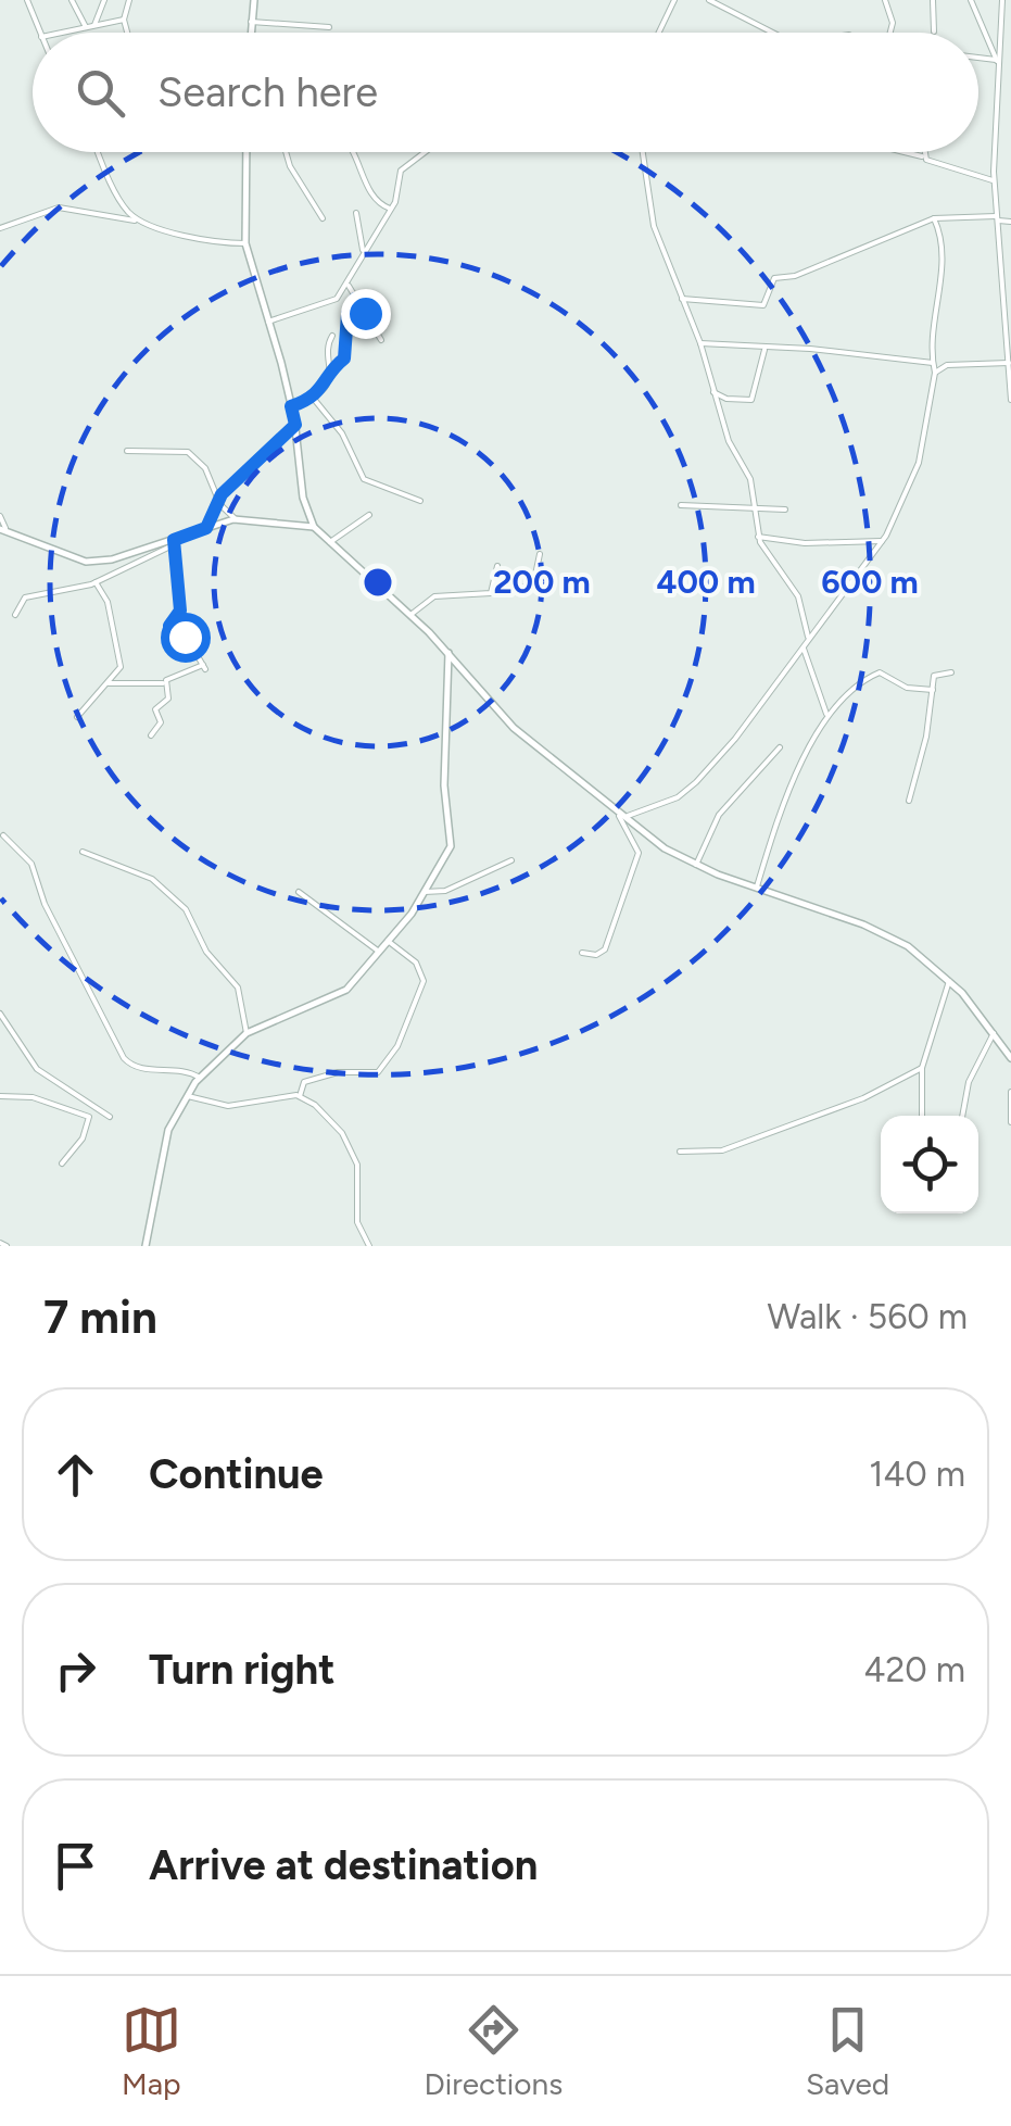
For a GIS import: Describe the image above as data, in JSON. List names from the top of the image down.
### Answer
{
  "page": {
    "search": "Search here",
    "heading": ["7 min", "Walk · 560 m"],
    "list": [
      ["Continue", "140 m"],
      ["Turn right", "420 m"],
      "Arrive at destination"
    ],
    "nav": ["Map", "Directions", "Saved"]
  },
  "rings": ["200 m", "400 m", "600 m"]
}
